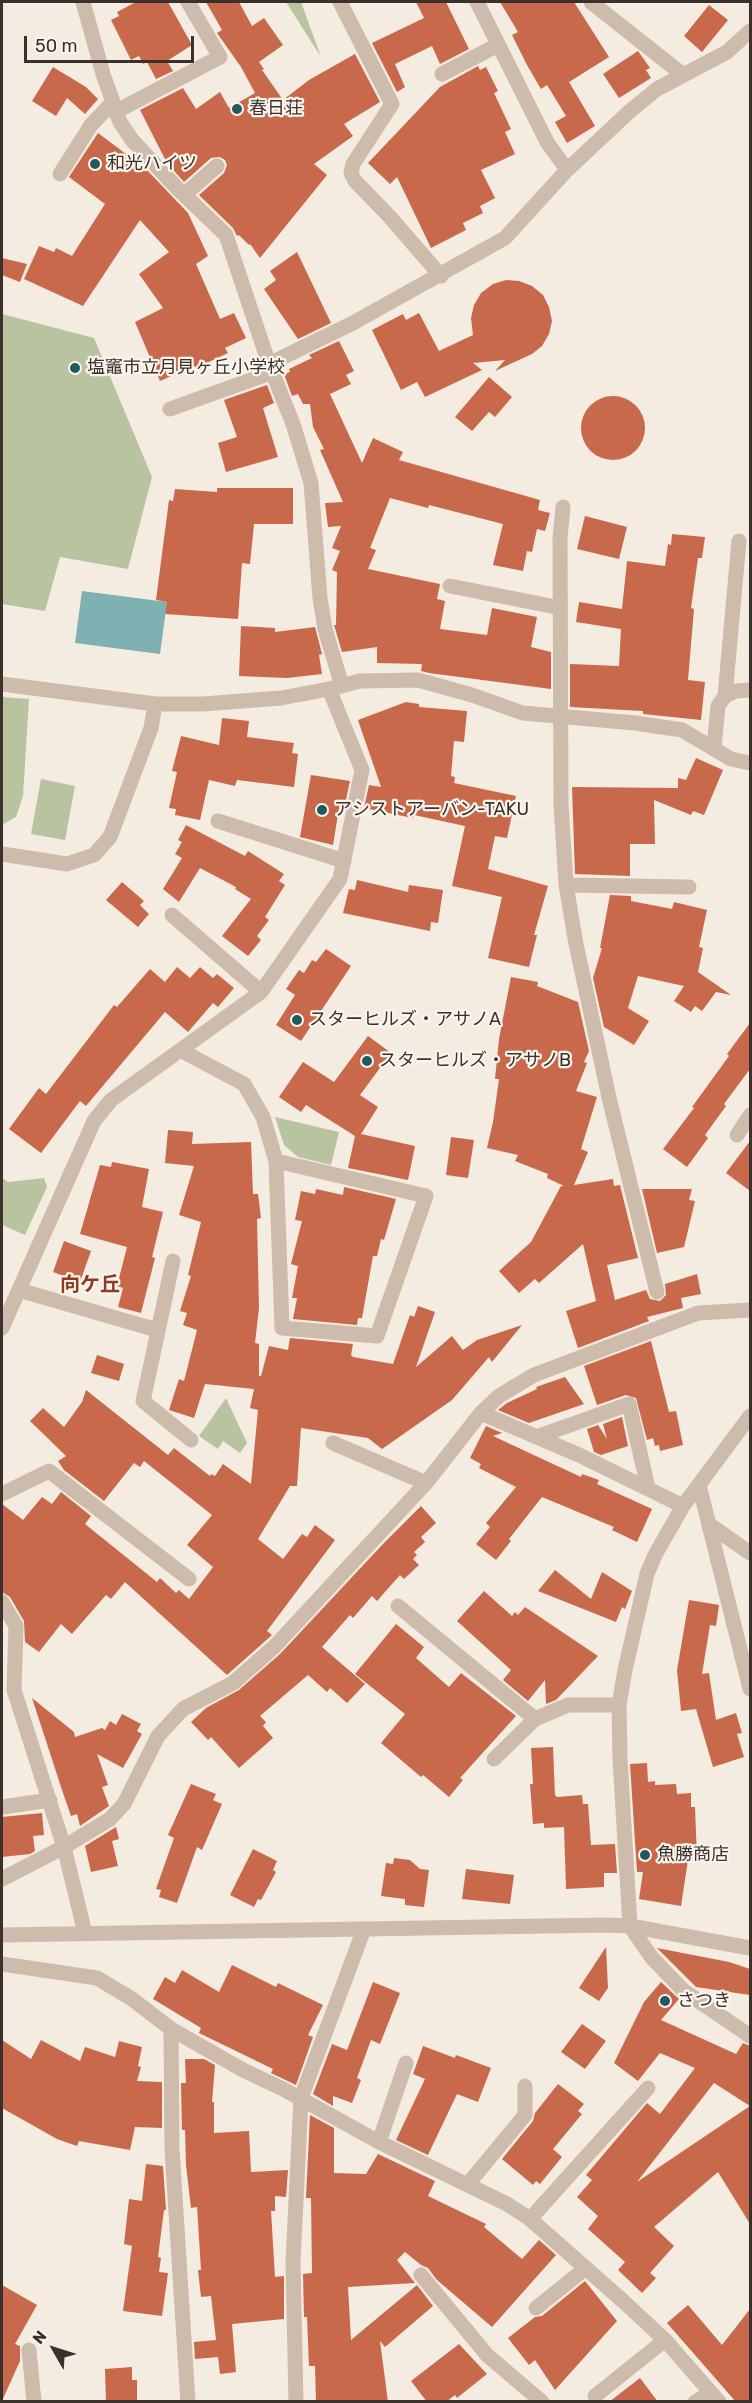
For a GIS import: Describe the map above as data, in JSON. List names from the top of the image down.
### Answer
{
  "districts": ["向ケ丘"],
  "places": [
    "春日荘",
    "和光ハイツ",
    "塩竈市立月見ヶ丘小学校",
    "アシストアーバン-TAKU",
    "スターヒルズ・アサノA",
    "スターヒルズ・アサノB",
    "魚勝商店",
    "さつき"
  ],
  "scale_bar": "50 m",
  "north": "top left"
}
